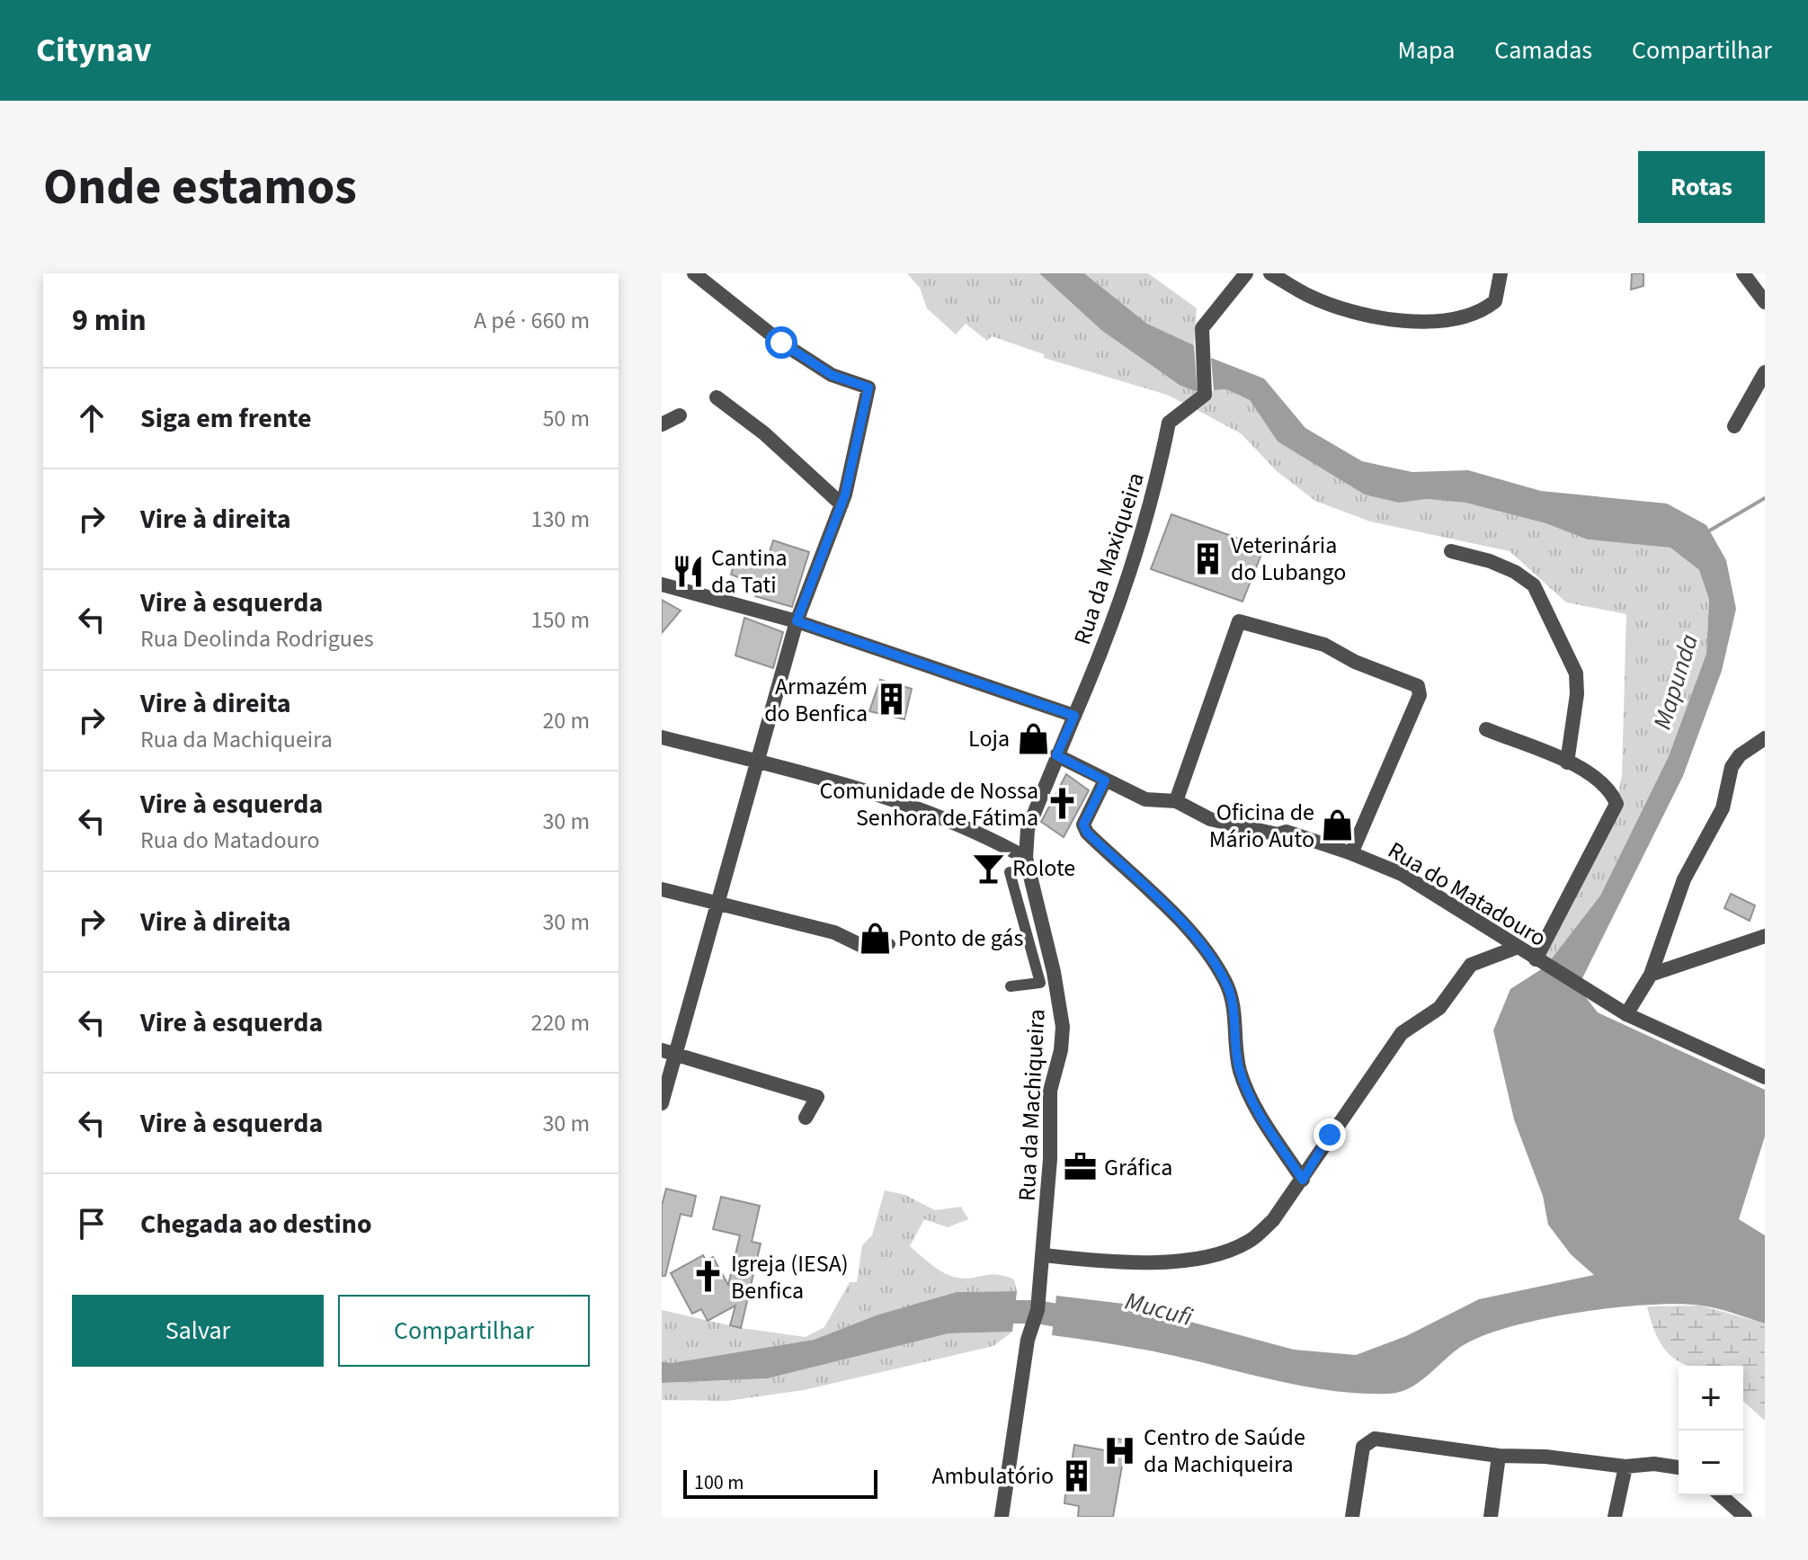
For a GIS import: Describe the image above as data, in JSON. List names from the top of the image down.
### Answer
{
  "streets": {
    "street": ["Rua da Maxiqueira", "Rua do Matadouro", "Rua da Machiqueira"]
  },
  "crossings": [
    ["Rua da Maxiqueira", "Rua da Machiqueira"],
    ["Rua do Matadouro", "Rua da Machiqueira"]
  ],
  "water": ["Mapunda", "Mucufi"],
  "places": {
    "building": ["Veterinária do Lubango", "Armazém do Benfica", "Ambulatório"],
    "restaurant": ["Cantina da Tati"],
    "shop": ["Loja", "Oficina de Mário Auto", "Ponto de gás"],
    "church": ["Comunidade de Nossa Senhora de Fátima", "Igreja (IESA) Benfica"],
    "bar": ["Rolote"],
    "office": ["Gráfica"],
    "hospital": ["Centro de Saúde da Machiqueira"]
  },
  "scale_bar": "100 m",
  "page": {
    "header": "Citynav",
    "nav": ["Mapa", "Camadas", "Compartilhar"],
    "buttons": [
      "Rotas",
      ["Salvar", "Compartilhar"]
    ],
    "title": "Onde estamos",
    "heading": ["9 min", "A pé · 660 m"],
    "list": [
      ["Siga em frente", "50 m"],
      ["Vire à direita", "130 m"],
      ["Vire à esquerda", "Rua Deolinda Rodrigues", "150 m"],
      ["Vire à direita", "Rua da Machiqueira", "20 m"],
      ["Vire à esquerda", "Rua do Matadouro", "30 m"],
      ["Vire à direita", "30 m"],
      ["Vire à esquerda", "220 m"],
      ["Vire à esquerda", "30 m"],
      "Chegada ao destino"
    ],
    "map_buttons": ["+", "−"],
    "scale": "100 m"
  }
}
